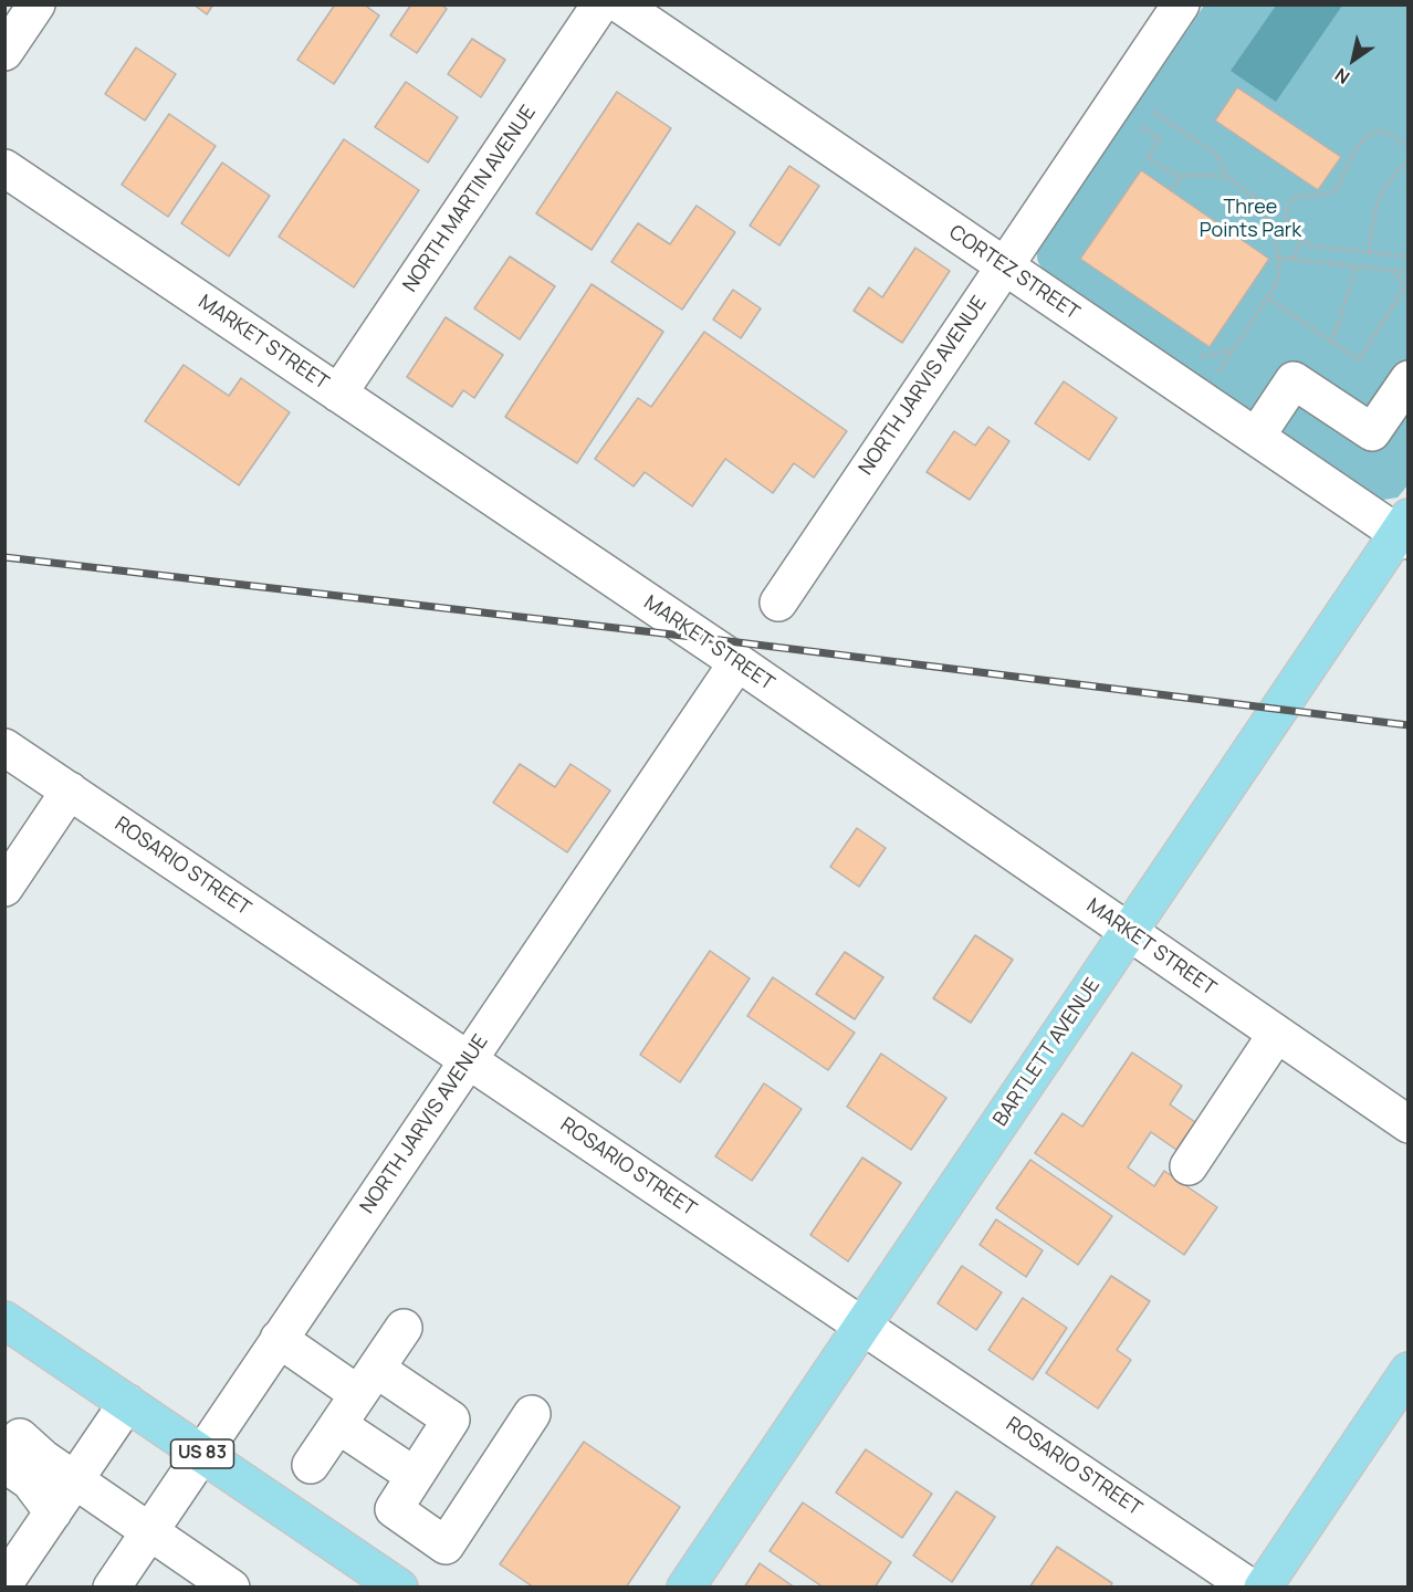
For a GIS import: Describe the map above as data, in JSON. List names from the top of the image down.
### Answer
{
  "streets": {
    "main road": ["BARTLETT AVENUE", "US 83"],
    "street": [
      "NORTH MARTIN AVENUE",
      "CORTEZ STREET",
      "MARKET STREET",
      "NORTH JARVIS AVENUE",
      "ROSARIO STREET"
    ]
  },
  "crossings": [
    ["NORTH MARTIN AVENUE", "MARKET STREET"],
    ["CORTEZ STREET", "NORTH JARVIS AVENUE"],
    ["CORTEZ STREET", "BARTLETT AVENUE"],
    ["MARKET STREET", "NORTH JARVIS AVENUE"],
    ["MARKET STREET", "BARTLETT AVENUE"],
    ["NORTH JARVIS AVENUE", "ROSARIO STREET"],
    ["NORTH JARVIS AVENUE", "US 83"],
    ["ROSARIO STREET", "BARTLETT AVENUE"]
  ],
  "parks": ["Three Points Park"],
  "north": "bottom left"
}
